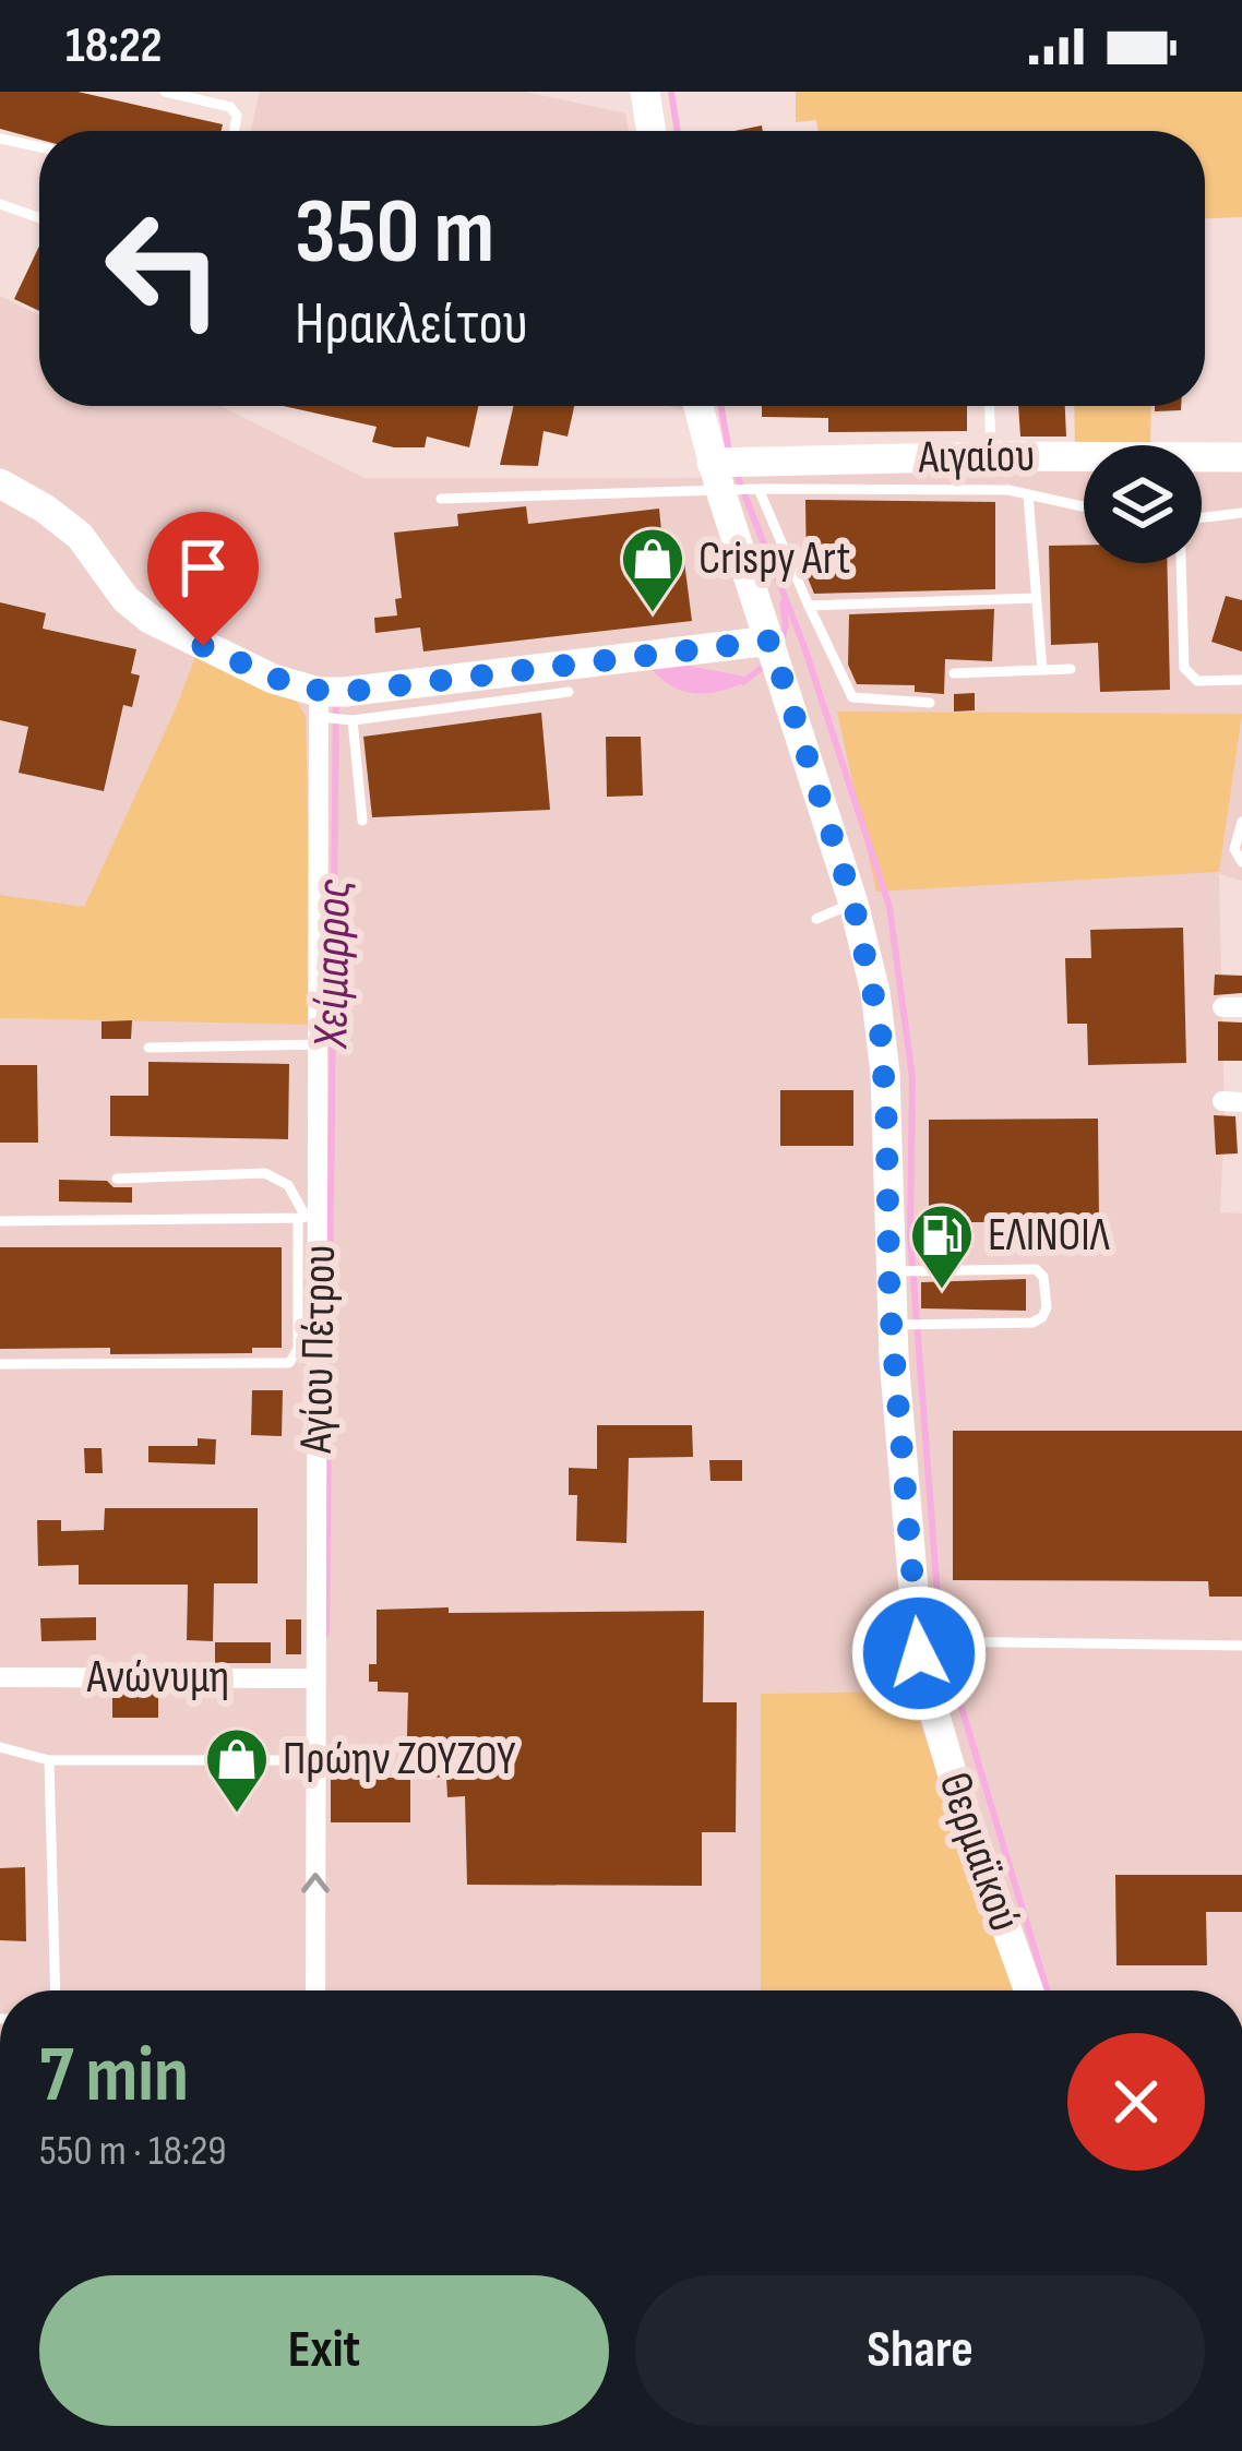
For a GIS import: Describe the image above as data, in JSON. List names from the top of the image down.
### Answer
{
  "streets": {
    "street": [
      "Αιγαίου",
      "Αγίου Πέτρου",
      "Ανώνυμη",
      "Θερμαϊκού"
    ]
  },
  "crossings": [
    ["Αιγαίου", "Θερμαϊκού"],
    ["Αγίου Πέτρου", "Ανώνυμη"]
  ],
  "water": ["Χείμαρρος"],
  "places": {
    "shop": ["Crispy Art", "Πρώην ΖΟΥΖΟΥ"],
    "fuel station": ["ΕΛΙΝΟΙΛ"]
  },
  "page": {
    "status": "18:22",
    "turn": ["350 m", "Ηρακλείτου"],
    "heading": ["7 min", "550 m · 18:29"],
    "buttons": ["Exit", "Share"]
  }
}
